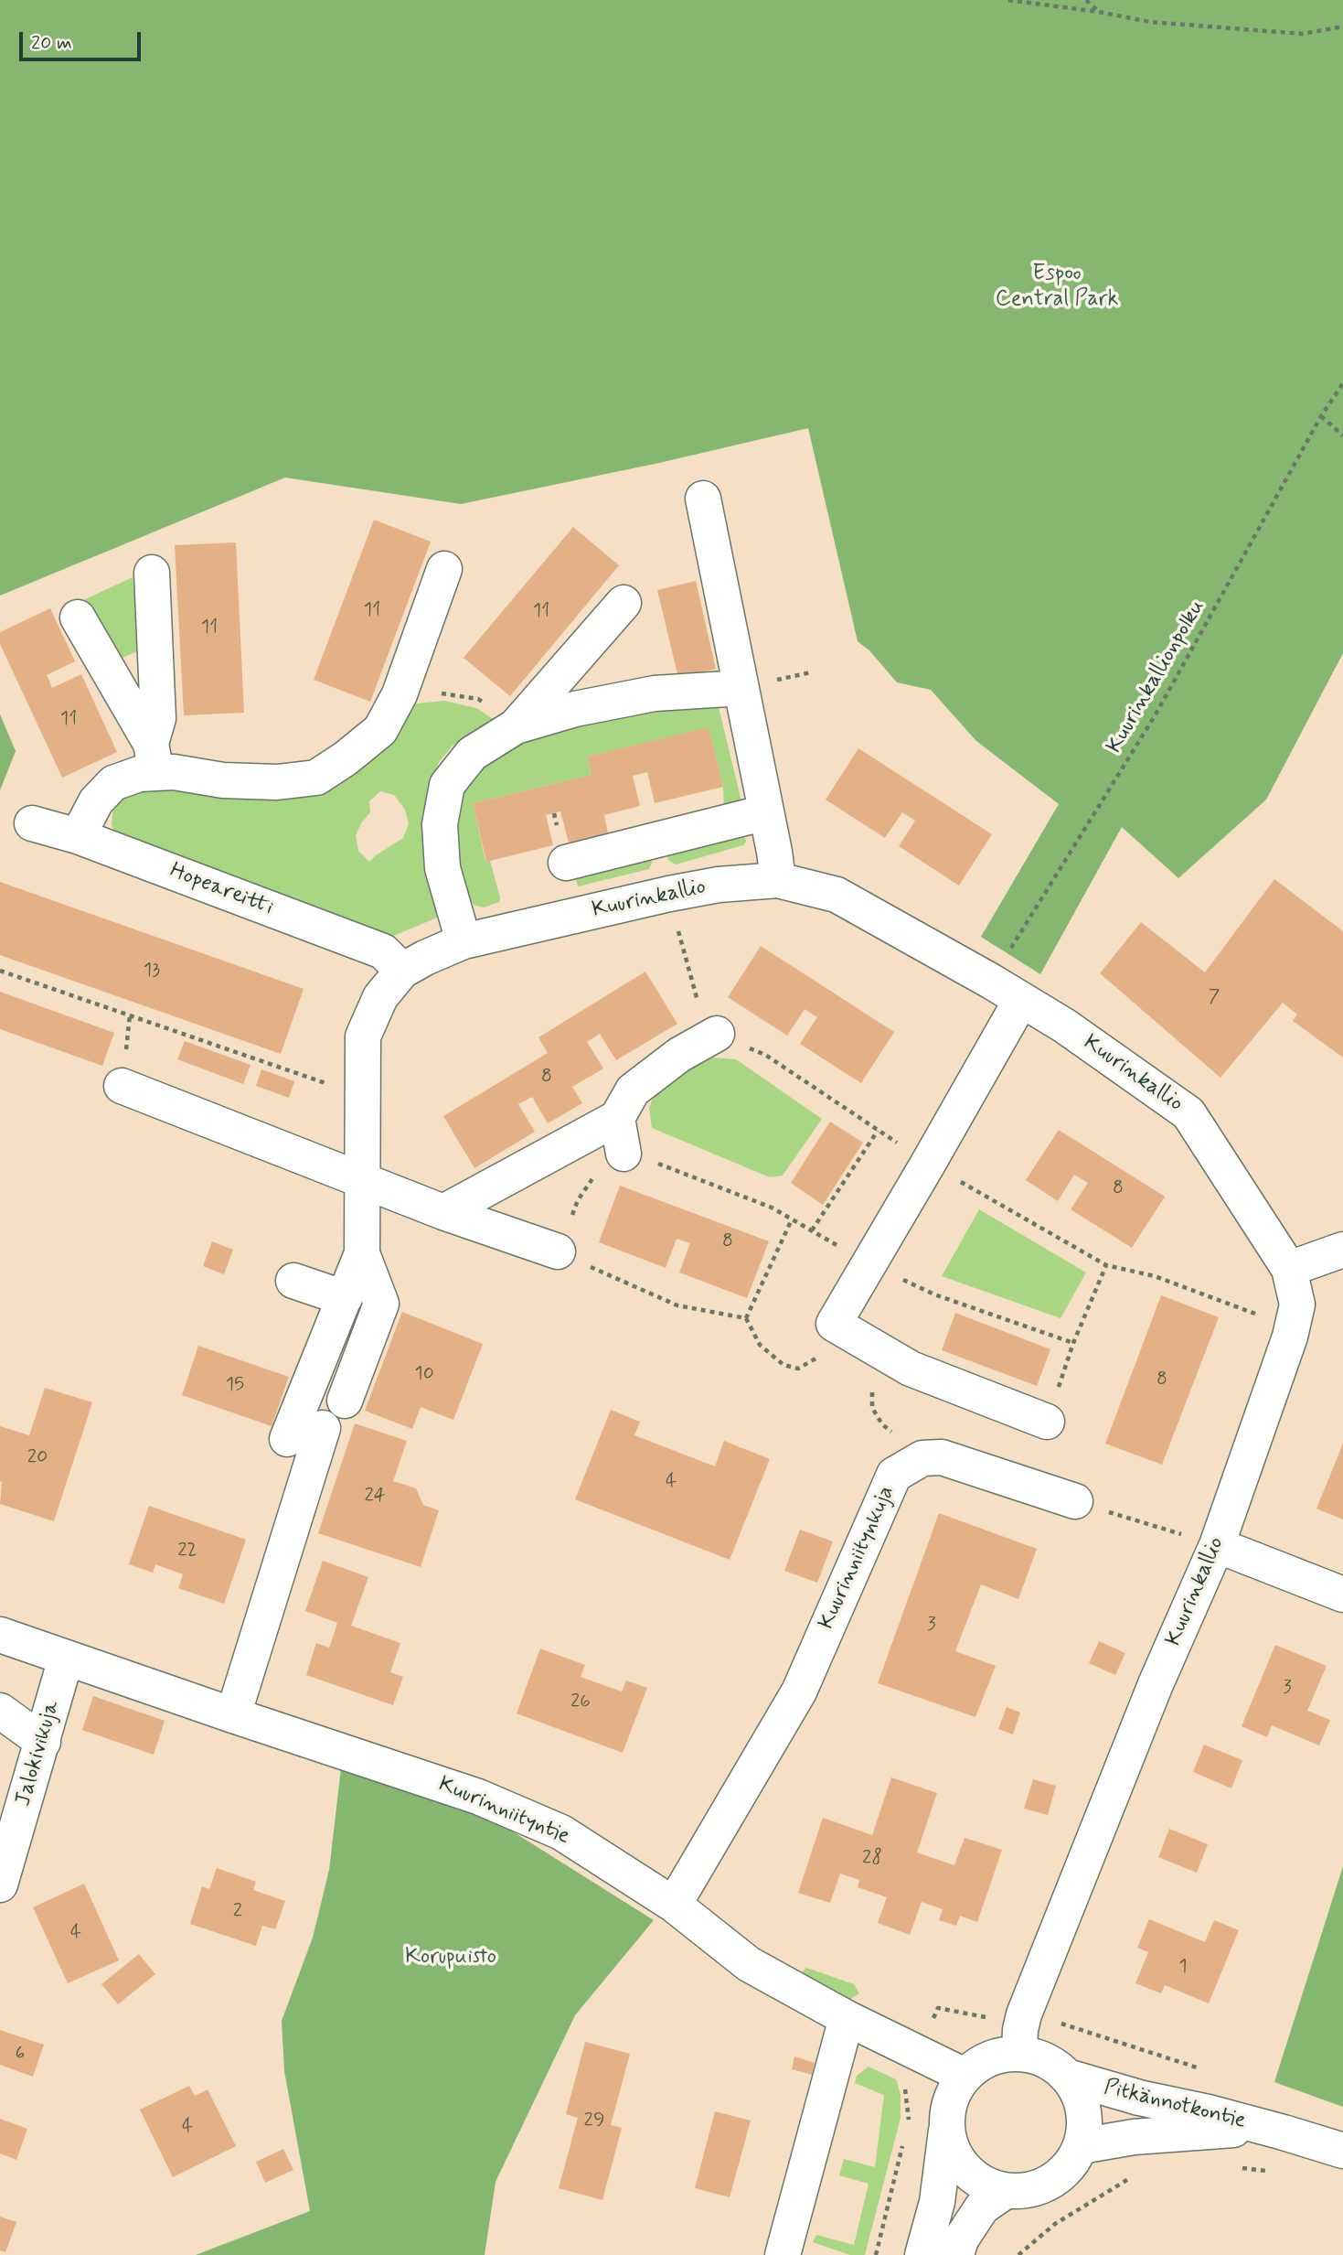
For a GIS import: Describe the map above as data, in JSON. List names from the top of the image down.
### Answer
{
  "streets": {
    "street": [
      "Hopeareitti",
      "Kuurinkallio",
      "Kuurinniitynkuja",
      "Jalokivikuja",
      "Kuurinniityntie",
      "Pitkännotkontie"
    ],
    "path": ["Kuurinkallionpolku"]
  },
  "crossings": [
    ["Kuurinkallionpolku", "Kuurinkallio"],
    ["Hopeareitti", "Kuurinkallio"],
    ["Kuurinkallio", "Kuurinniityntie"],
    ["Kuurinkallio", "Pitkännotkontie"],
    ["Kuurinniitynkuja", "Kuurinniityntie"],
    ["Jalokivikuja", "Kuurinniityntie"],
    ["Kuurinniityntie", "Pitkännotkontie"]
  ],
  "parks": ["Espoo Central Park", "Korupuisto"],
  "house_numbers": [
    "11",
    "11",
    "11",
    "11",
    "13",
    "7",
    "8",
    "8",
    "8",
    "10",
    "8",
    "15",
    "20",
    "4",
    "24",
    "22",
    "3",
    "3",
    "26",
    "28",
    "2",
    "4",
    "1",
    "6",
    "29",
    "4"
  ],
  "scale_bar": "20 m"
}
